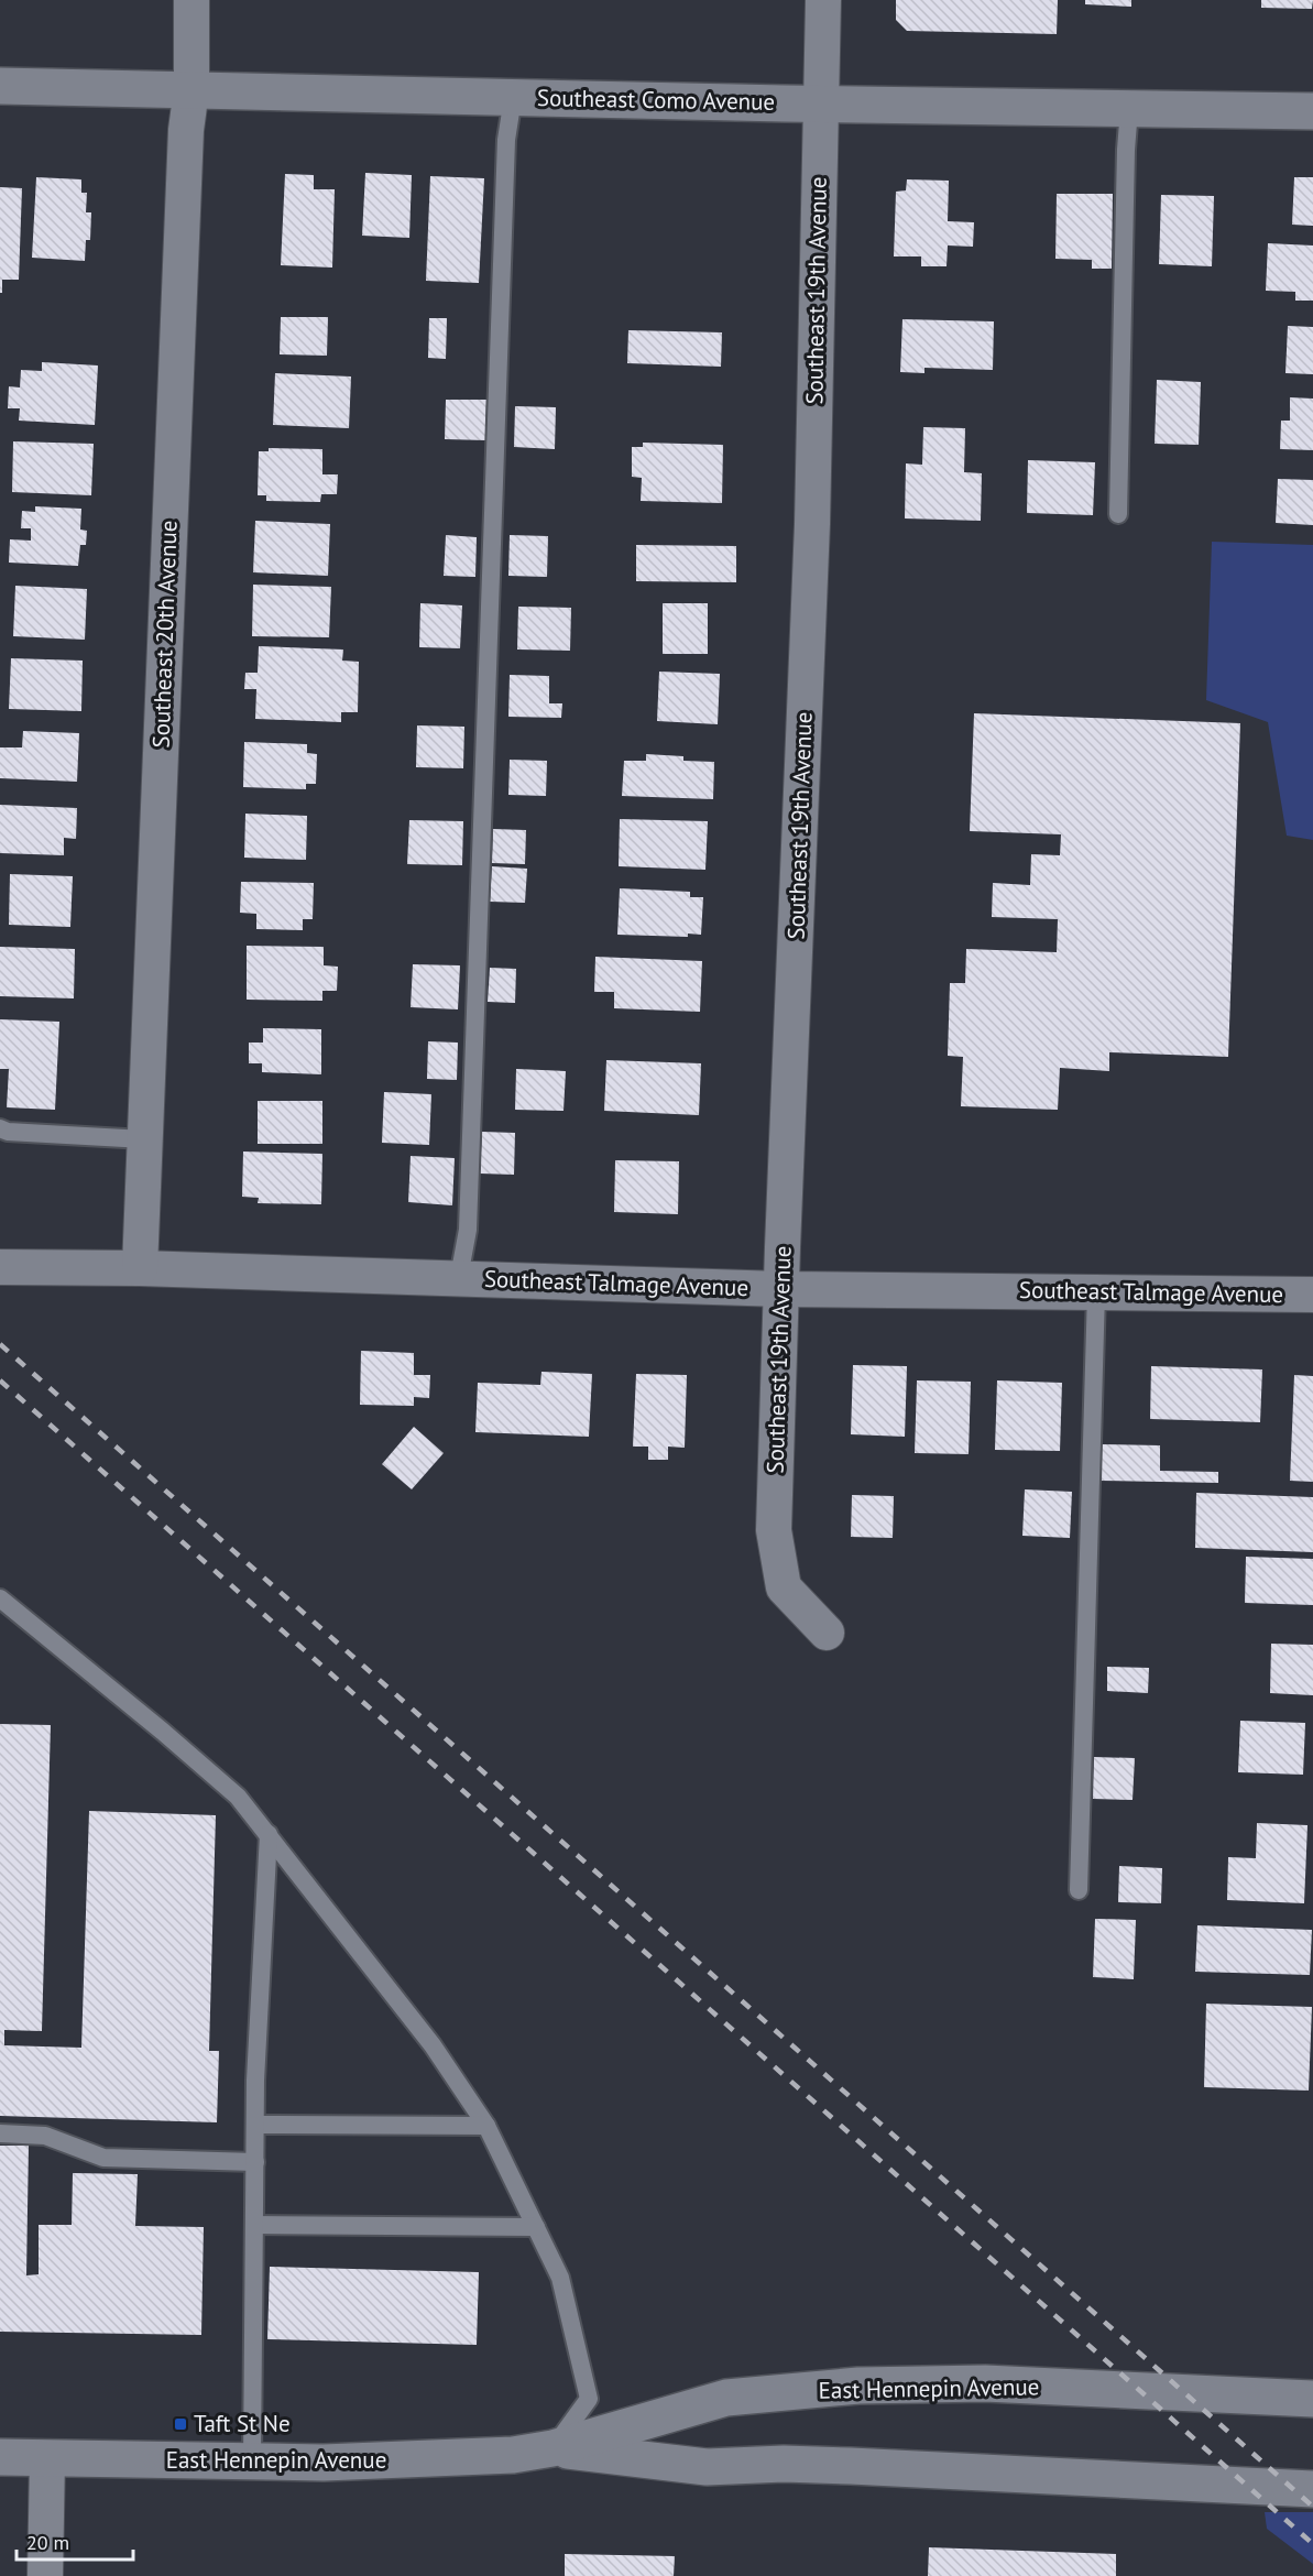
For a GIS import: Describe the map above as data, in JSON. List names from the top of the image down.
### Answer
{
  "streets": {
    "main road": ["Southeast Como Avenue", "East Hennepin Avenue"],
    "street": ["Southeast 19th Avenue", "Southeast 20th Avenue", "Southeast Talmage Avenue"]
  },
  "crossings": [
    ["Southeast Como Avenue", "Southeast 19th Avenue"],
    ["Southeast Como Avenue", "Southeast 20th Avenue"],
    ["Southeast 19th Avenue", "Southeast Talmage Avenue"],
    ["Southeast 20th Avenue", "Southeast Talmage Avenue"]
  ],
  "places": {
    "transit": ["Taft St Ne"]
  },
  "scale_bar": "20 m"
}
